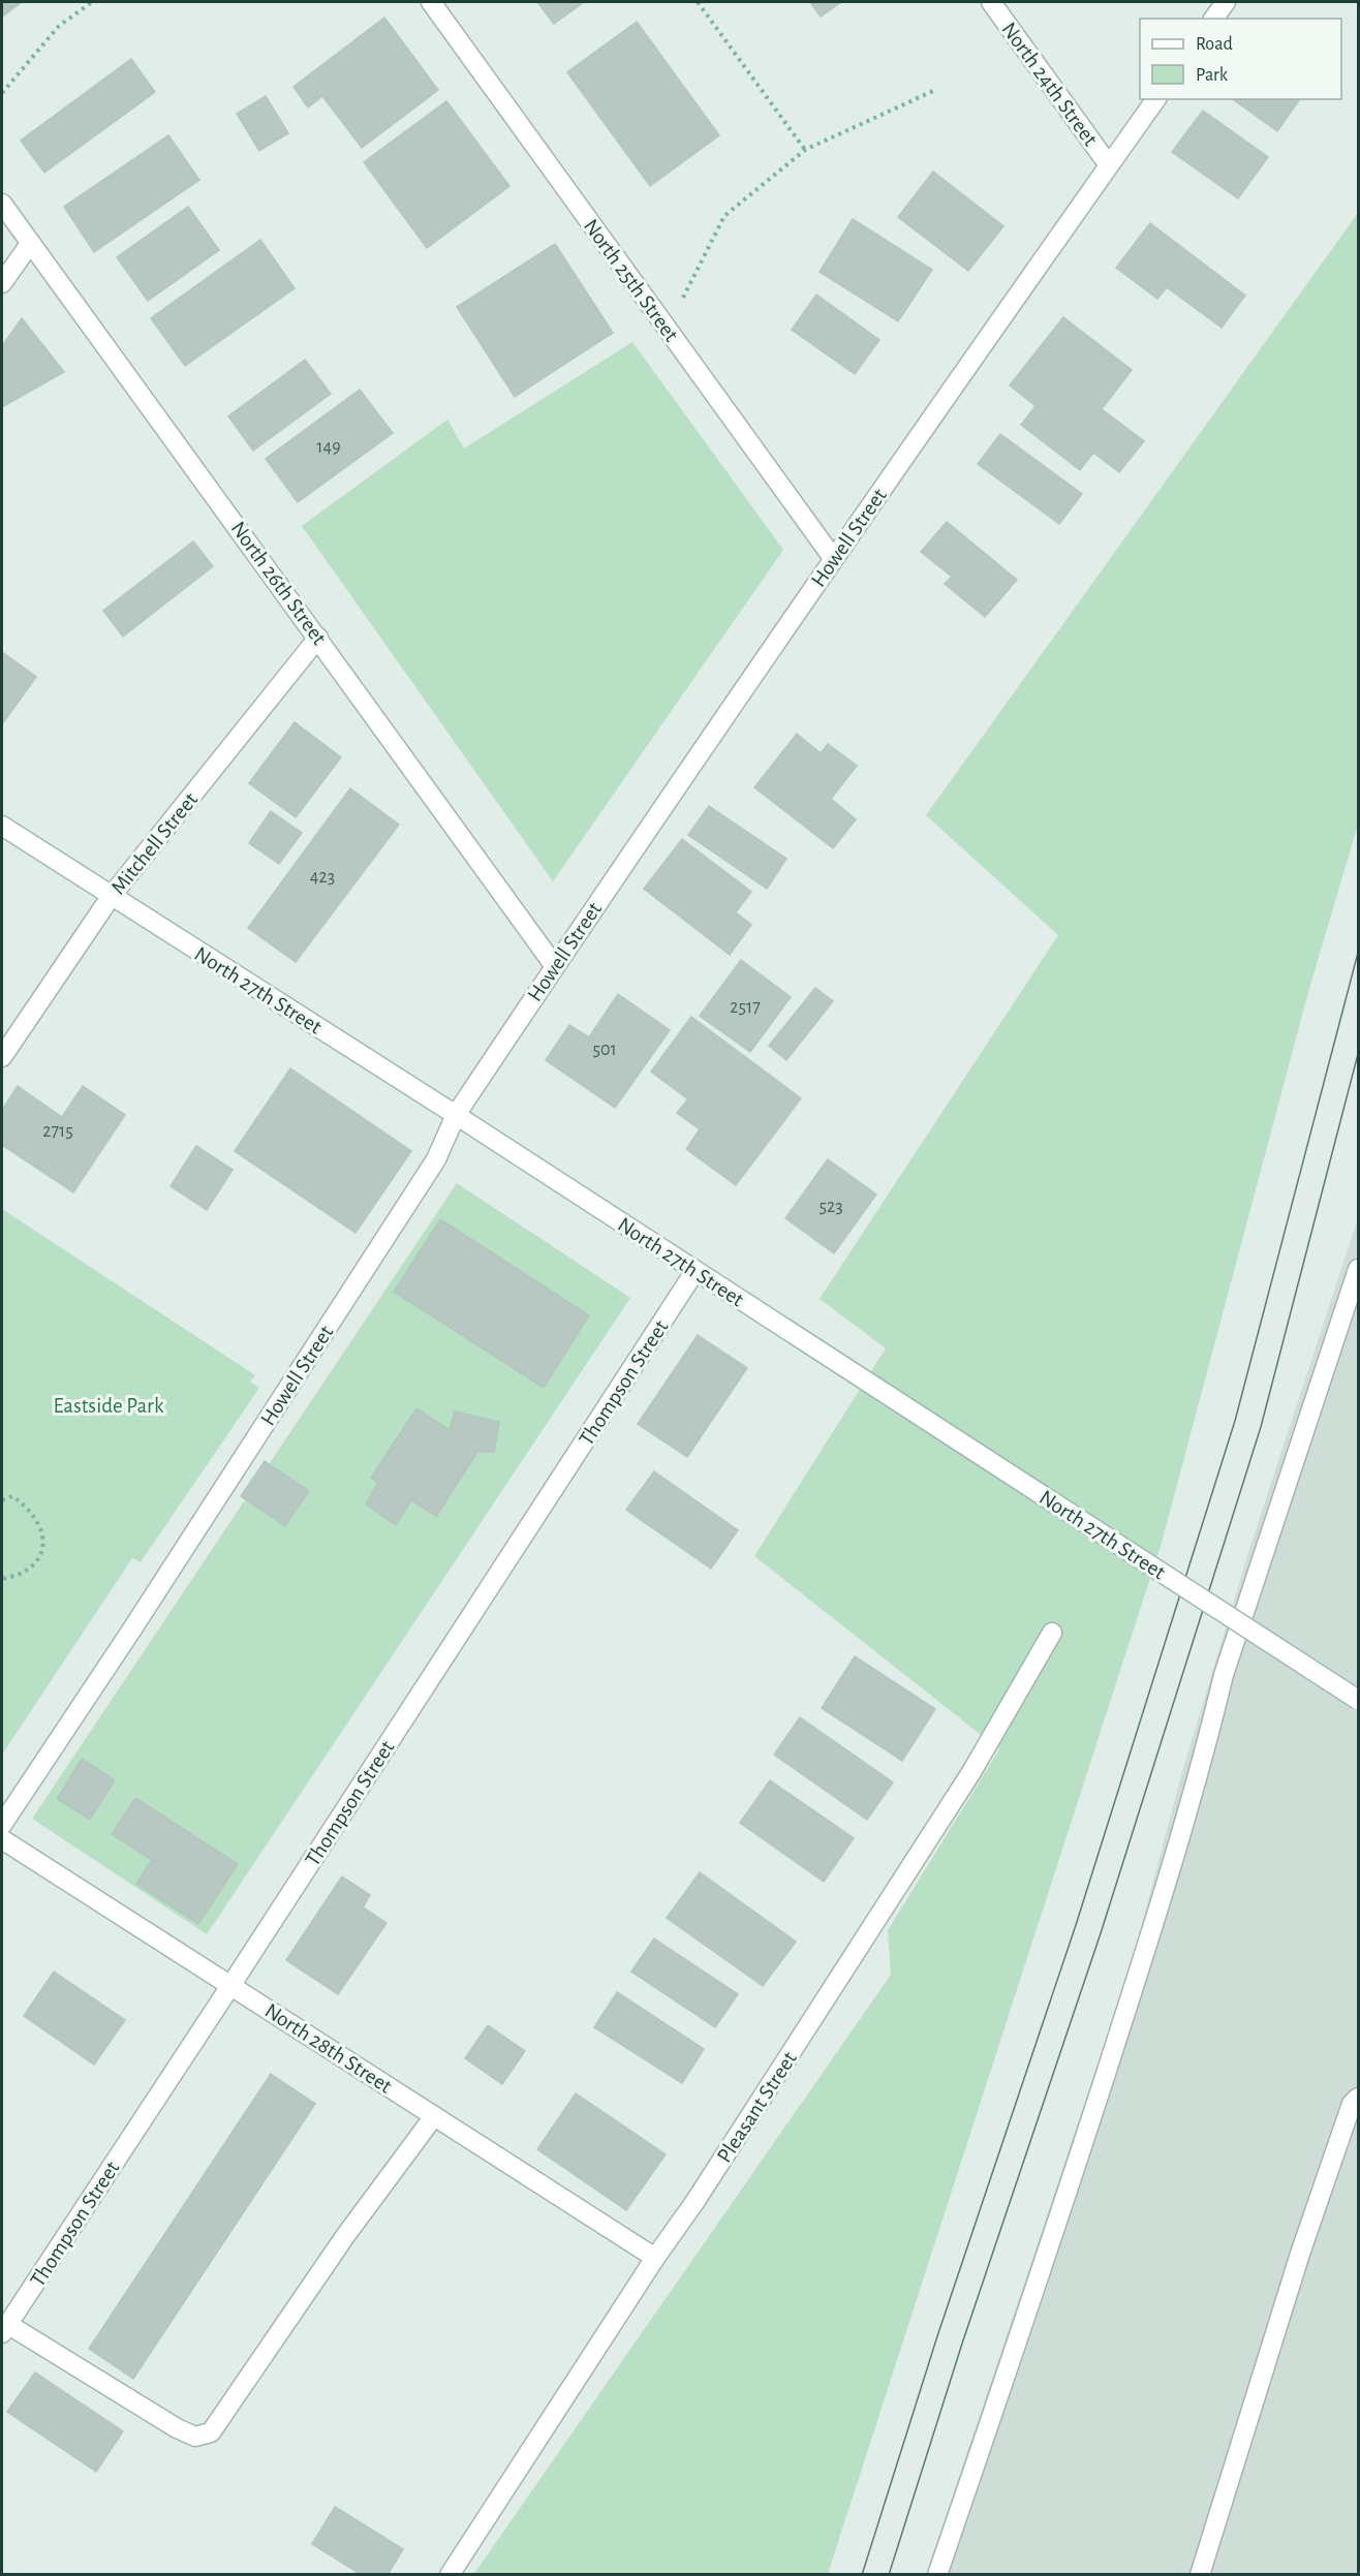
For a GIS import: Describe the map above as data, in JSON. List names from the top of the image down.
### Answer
{
  "streets": {
    "street": [
      "North 24th Street",
      "North 25th Street",
      "Howell Street",
      "North 26th Street",
      "Mitchell Street",
      "North 27th Street",
      "Thompson Street",
      "North 28th Street",
      "Pleasant Street"
    ]
  },
  "crossings": [
    ["North 24th Street", "Howell Street"],
    ["North 25th Street", "Howell Street"],
    ["Howell Street", "North 26th Street"],
    ["Howell Street", "North 27th Street"],
    ["North 26th Street", "Mitchell Street"],
    ["Mitchell Street", "North 27th Street"],
    ["North 27th Street", "Thompson Street"],
    ["Thompson Street", "North 28th Street"],
    ["North 28th Street", "Pleasant Street"]
  ],
  "parks": ["Eastside Park"],
  "house_numbers": [
    "149",
    "423",
    "2517",
    "501",
    "2715",
    "523"
  ],
  "legend": ["Road", "Park"]
}
